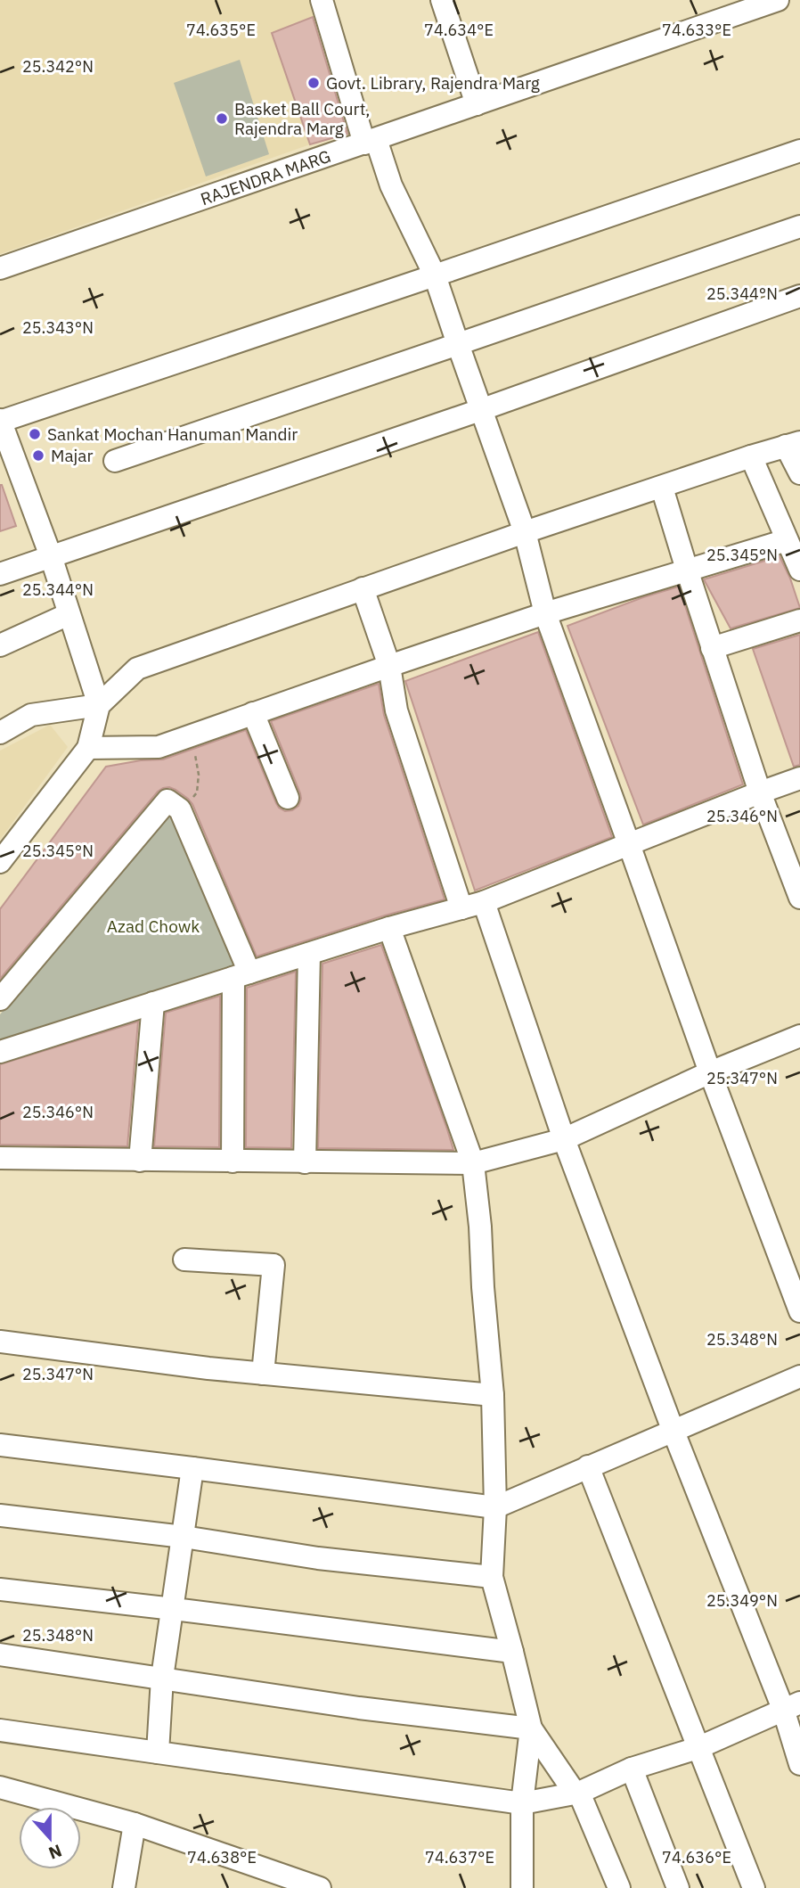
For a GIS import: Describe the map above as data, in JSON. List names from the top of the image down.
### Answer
{
  "streets": {
    "street": ["RAJENDRA MARG"]
  },
  "parks": ["Azad Chowk"],
  "places": [
    "Govt. Library, Rajendra Marg",
    "Basket Ball Court, Rajendra Marg",
    "Sankat Mochan Hanuman Mandir",
    "Majar"
  ],
  "north": "bottom",
  "coordinates": [
    "74.635°E",
    "74.634°E",
    "74.633°E",
    "25.342°N",
    "25.344°N",
    "25.343°N",
    "25.345°N",
    "25.346°N",
    "25.347°N",
    "25.348°N",
    "25.349°N",
    "74.638°E",
    "74.637°E",
    "74.636°E"
  ]
}
